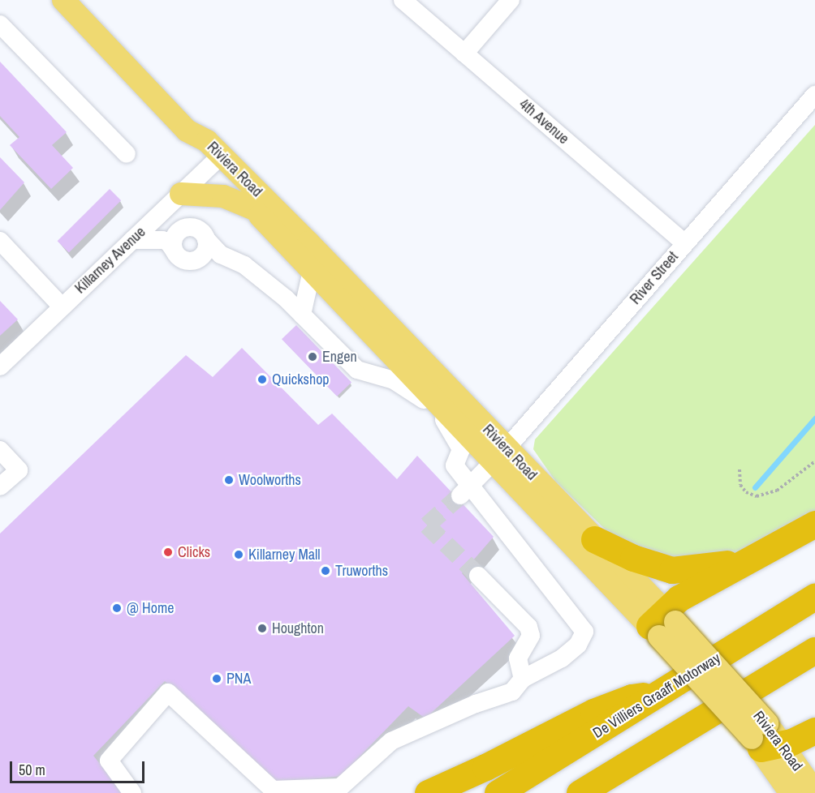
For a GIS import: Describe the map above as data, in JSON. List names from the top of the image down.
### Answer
{
  "streets": {
    "highway": ["De Villiers Graaff Motorway"],
    "main road": ["Riviera Road"],
    "street": ["4th Avenue", "Killarney Avenue", "River Street"]
  },
  "crossings": [
    ["4th Avenue", "River Street"],
    ["Riviera Road", "Killarney Avenue"],
    ["Riviera Road", "River Street"]
  ],
  "places": [
    "Engen",
    "Quickshop",
    "Woolworths",
    "Clicks",
    "Killarney Mall",
    "Truworths",
    "@ Home",
    "Houghton",
    "PNA"
  ],
  "scale_bar": "50 m"
}
